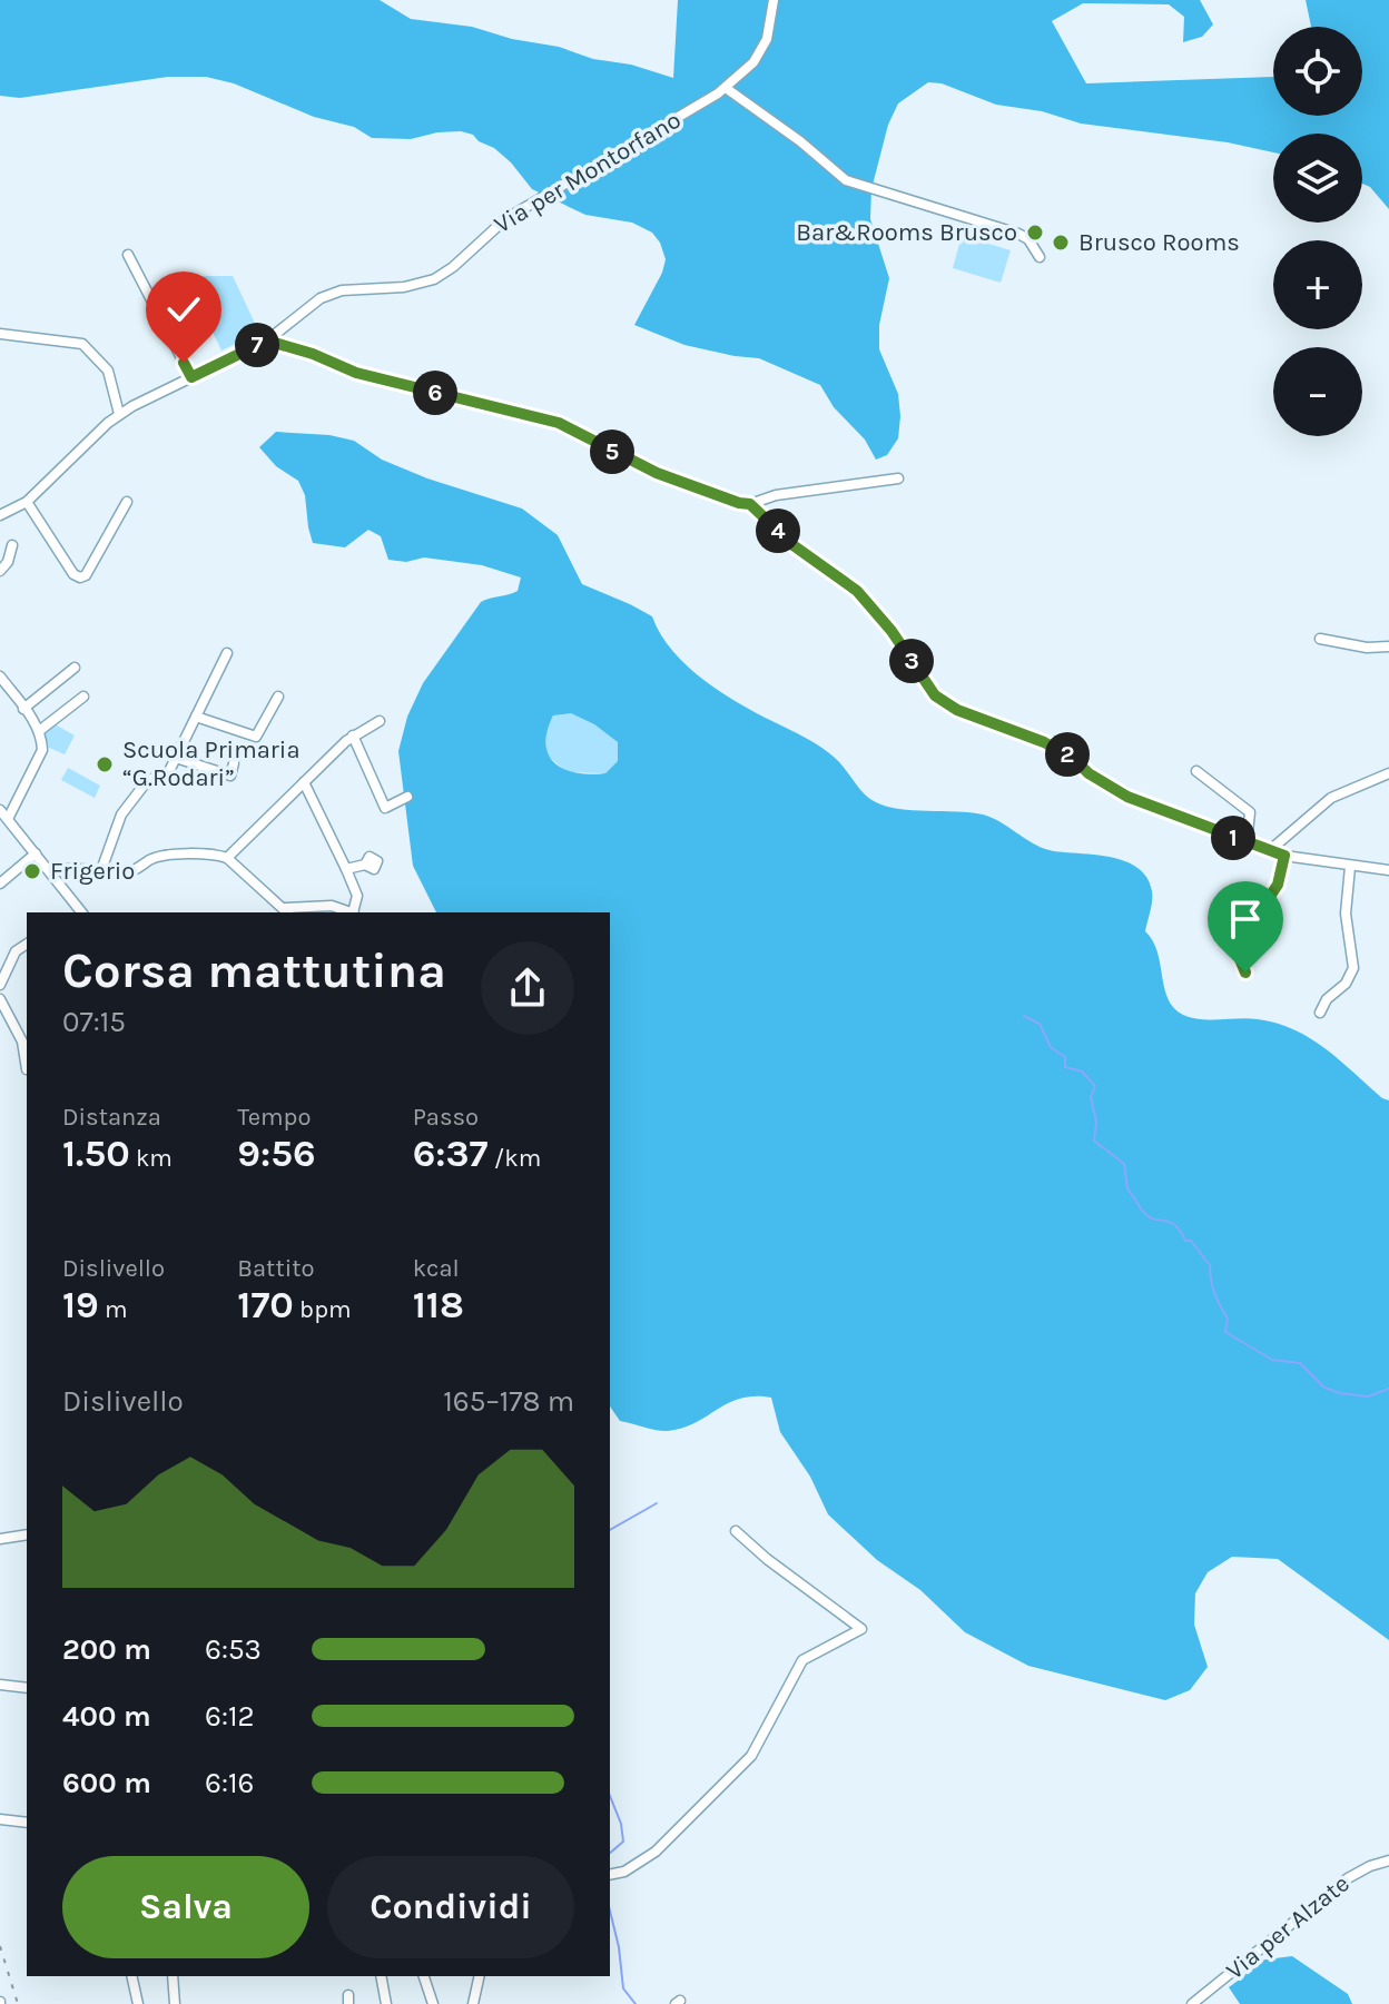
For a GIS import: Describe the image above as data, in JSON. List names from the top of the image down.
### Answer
{
  "streets": {
    "street": ["Via per Montorfano", "Via per Alzate"]
  },
  "places": [
    "Bar&Rooms Brusco",
    "Brusco Rooms",
    "Scuola Primaria “G.Rodari”",
    "Frigerio"
  ],
  "page": {
    "map_buttons": ["+", "−"],
    "pins": [
      "7",
      "6",
      "5",
      "4",
      "3",
      "2",
      "1"
    ],
    "heading": ["Corsa mattutina", "07:15"],
    "stats": [
      ["Distanza", "1.50 km"],
      ["Tempo", "9:56"],
      ["Passo", "6:37 /km"],
      ["Dislivello", "19 m"],
      ["Battito", "170 bpm"],
      ["kcal", "118"]
    ],
    "chart": ["Dislivello", "165–178 m"],
    "list": [
      {
        "name": "200 m",
        "note": "6:53"
      },
      {
        "name": "400 m",
        "note": "6:12"
      },
      {
        "name": "600 m",
        "note": "6:16"
      }
    ],
    "buttons": ["Salva", "Condividi"]
  }
}
